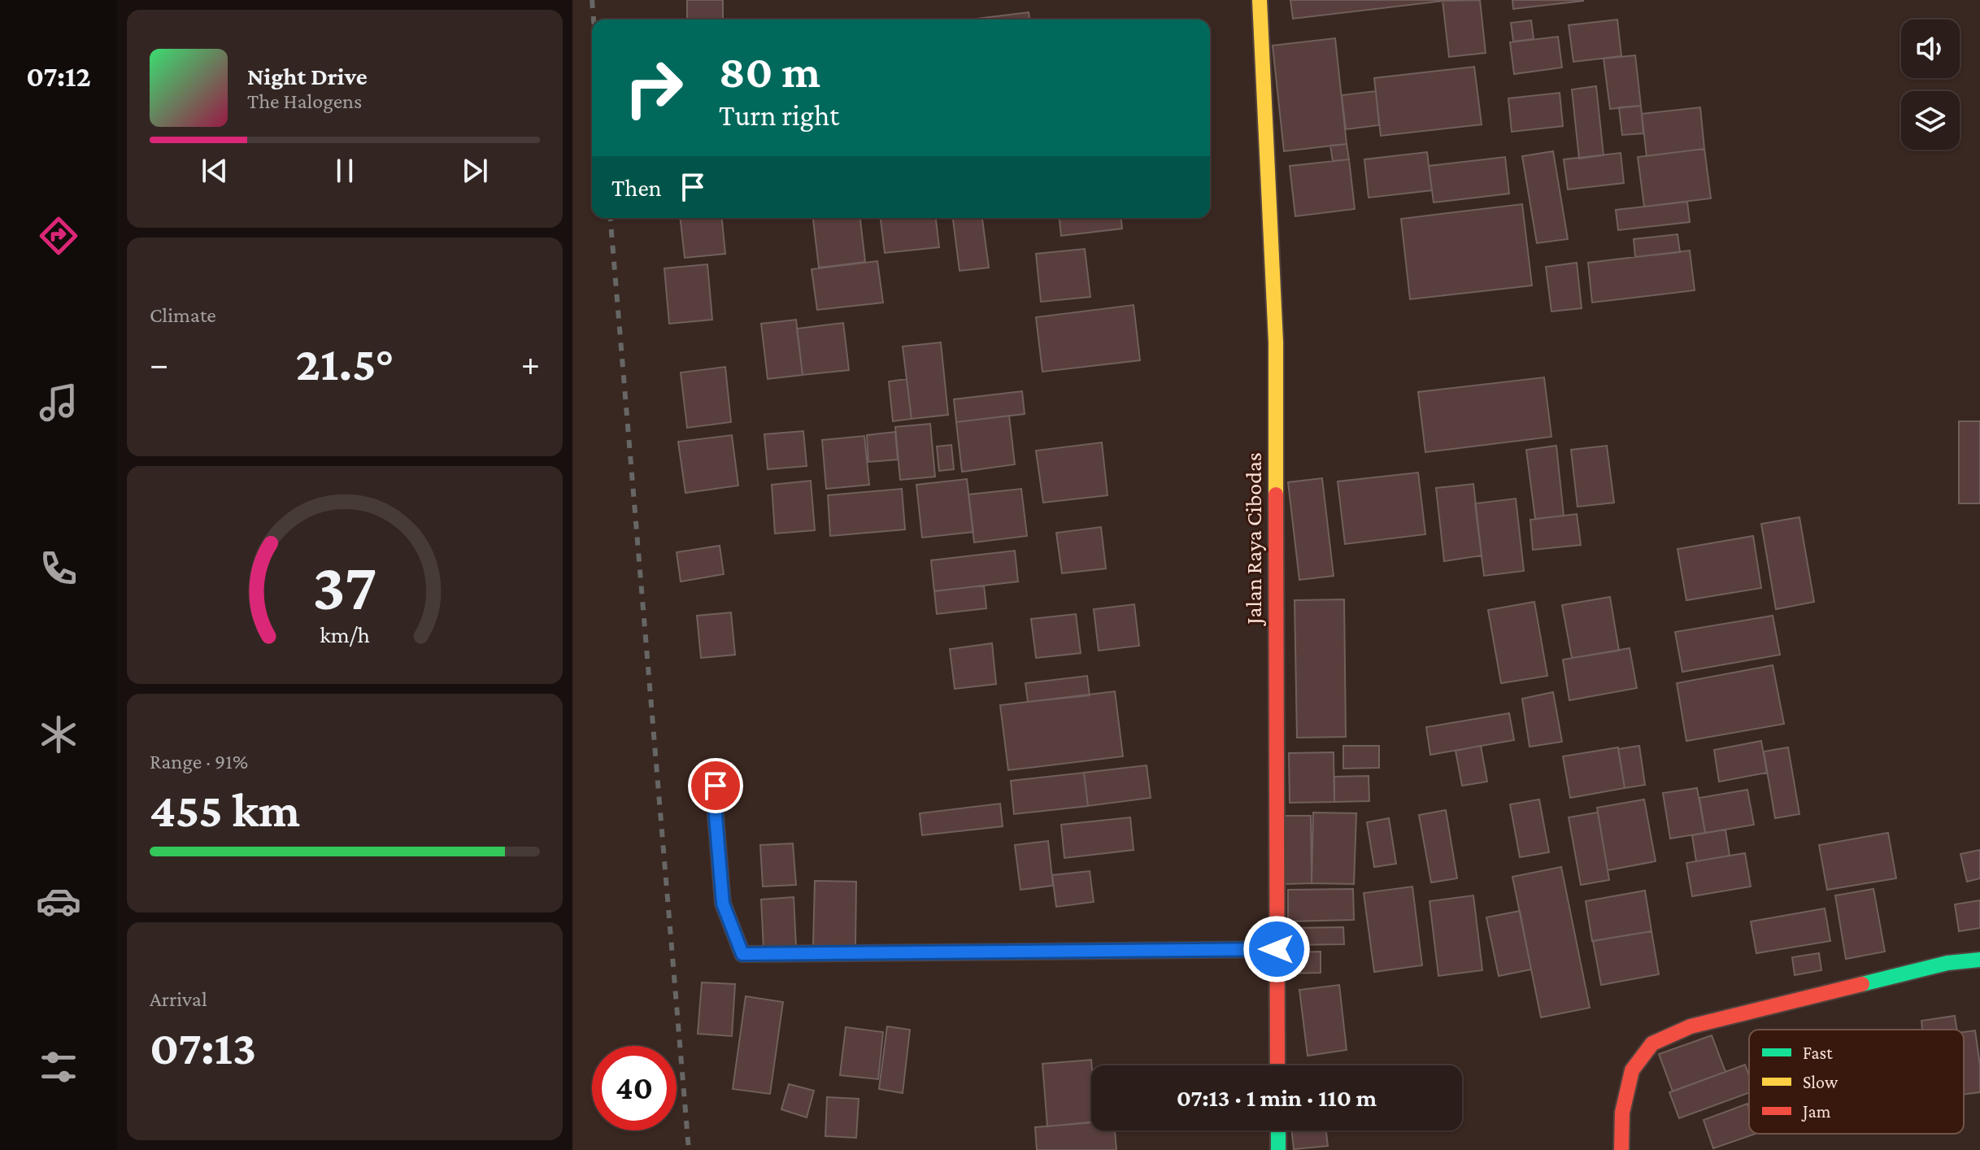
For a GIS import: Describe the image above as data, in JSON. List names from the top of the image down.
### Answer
{
  "streets": {
    "main road": ["Jalan Raya Cibodas"]
  },
  "legend": ["Fast", "Slow", "Jam"],
  "page": {
    "tabs": "07:12",
    "turn": ["80 m", "Turn right"],
    "song": ["Night Drive", "The Halogens"],
    "then": "Then",
    "tile": [
      "Climate",
      ["Range · 91%", "455 km"],
      ["Arrival", "07:13"]
    ],
    "heat": ["−", "21.5°", "+"],
    "limit": "40",
    "trip": "07:13 · 1 min · 110 m",
    "gauge": ["37", "km/h"]
  }
}
